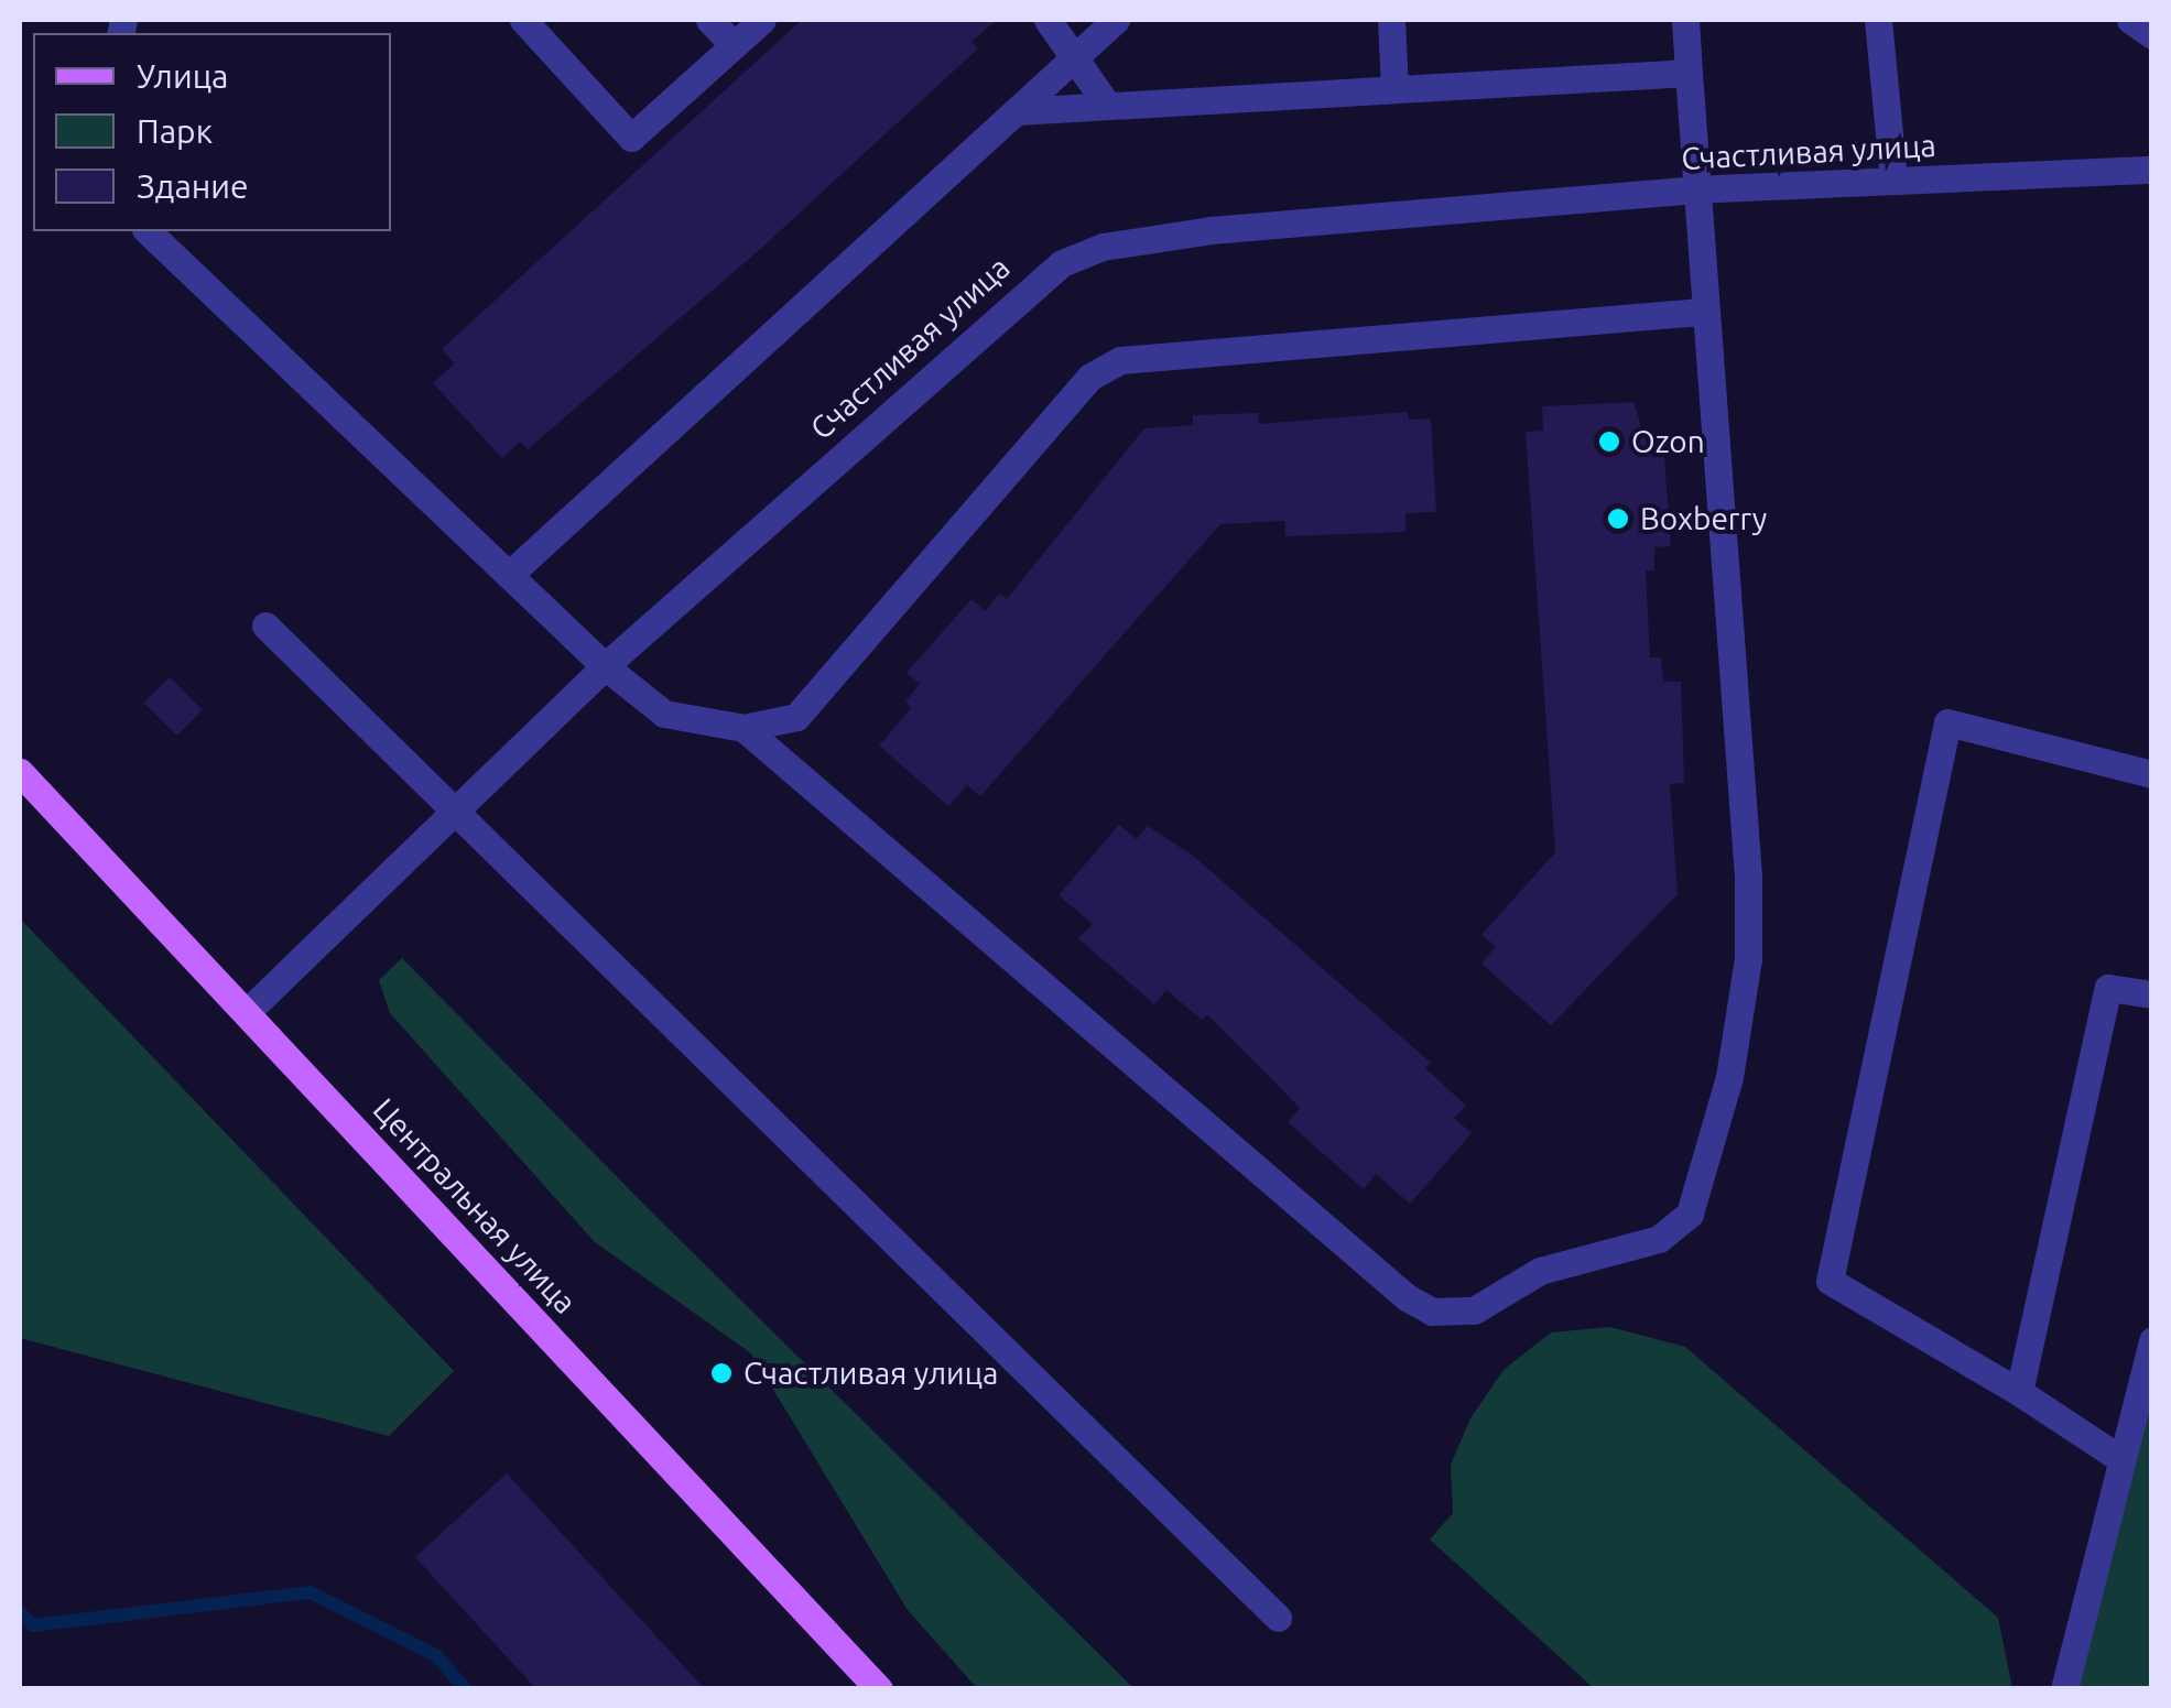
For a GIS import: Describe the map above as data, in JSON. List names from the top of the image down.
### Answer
{
  "streets": {
    "main road": ["Центральная улица"],
    "street": ["Счастливая улица"]
  },
  "crossings": [
    ["Счастливая улица", "Центральная улица"]
  ],
  "places": ["Ozon", "Boxberry", "Счастливая улица"],
  "legend": ["Улица", "Парк", "Здание"]
}
